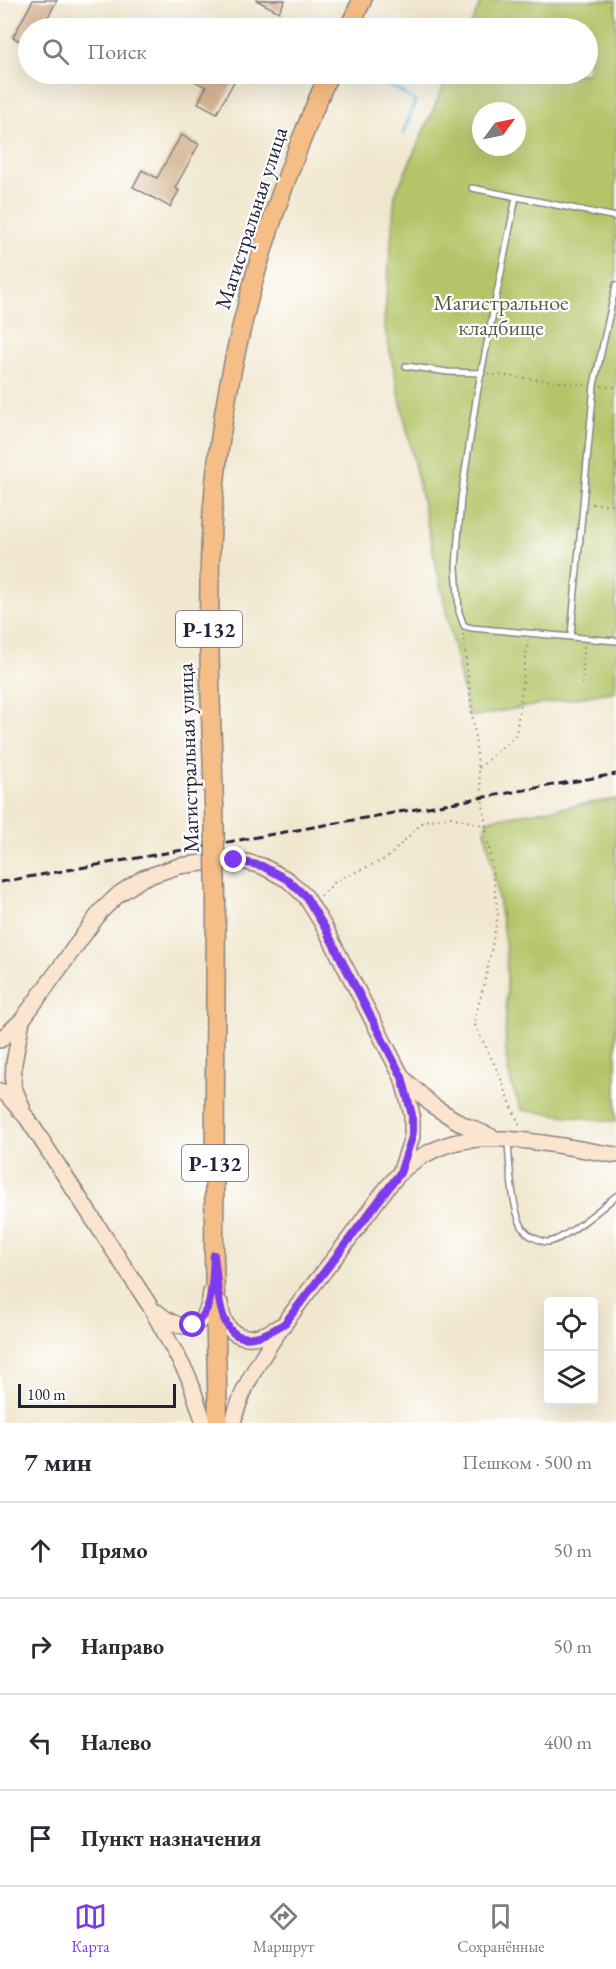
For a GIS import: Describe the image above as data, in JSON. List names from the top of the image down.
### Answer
{
  "streets": {
    "highway": ["Магистральная улица", "Р-132"]
  },
  "parks": ["Магистральное кладбище"],
  "scale_bar": "100 m",
  "north": "top right",
  "page": {
    "search": "Поиск",
    "scale": "100 m",
    "heading": ["7 мин", "Пешком · 500 m"],
    "list": [
      ["Прямо", "50 m"],
      ["Направо", "50 m"],
      ["Налево", "400 m"],
      "Пункт назначения"
    ],
    "nav": ["Карта", "Маршрут", "Сохранённые"]
  }
}
